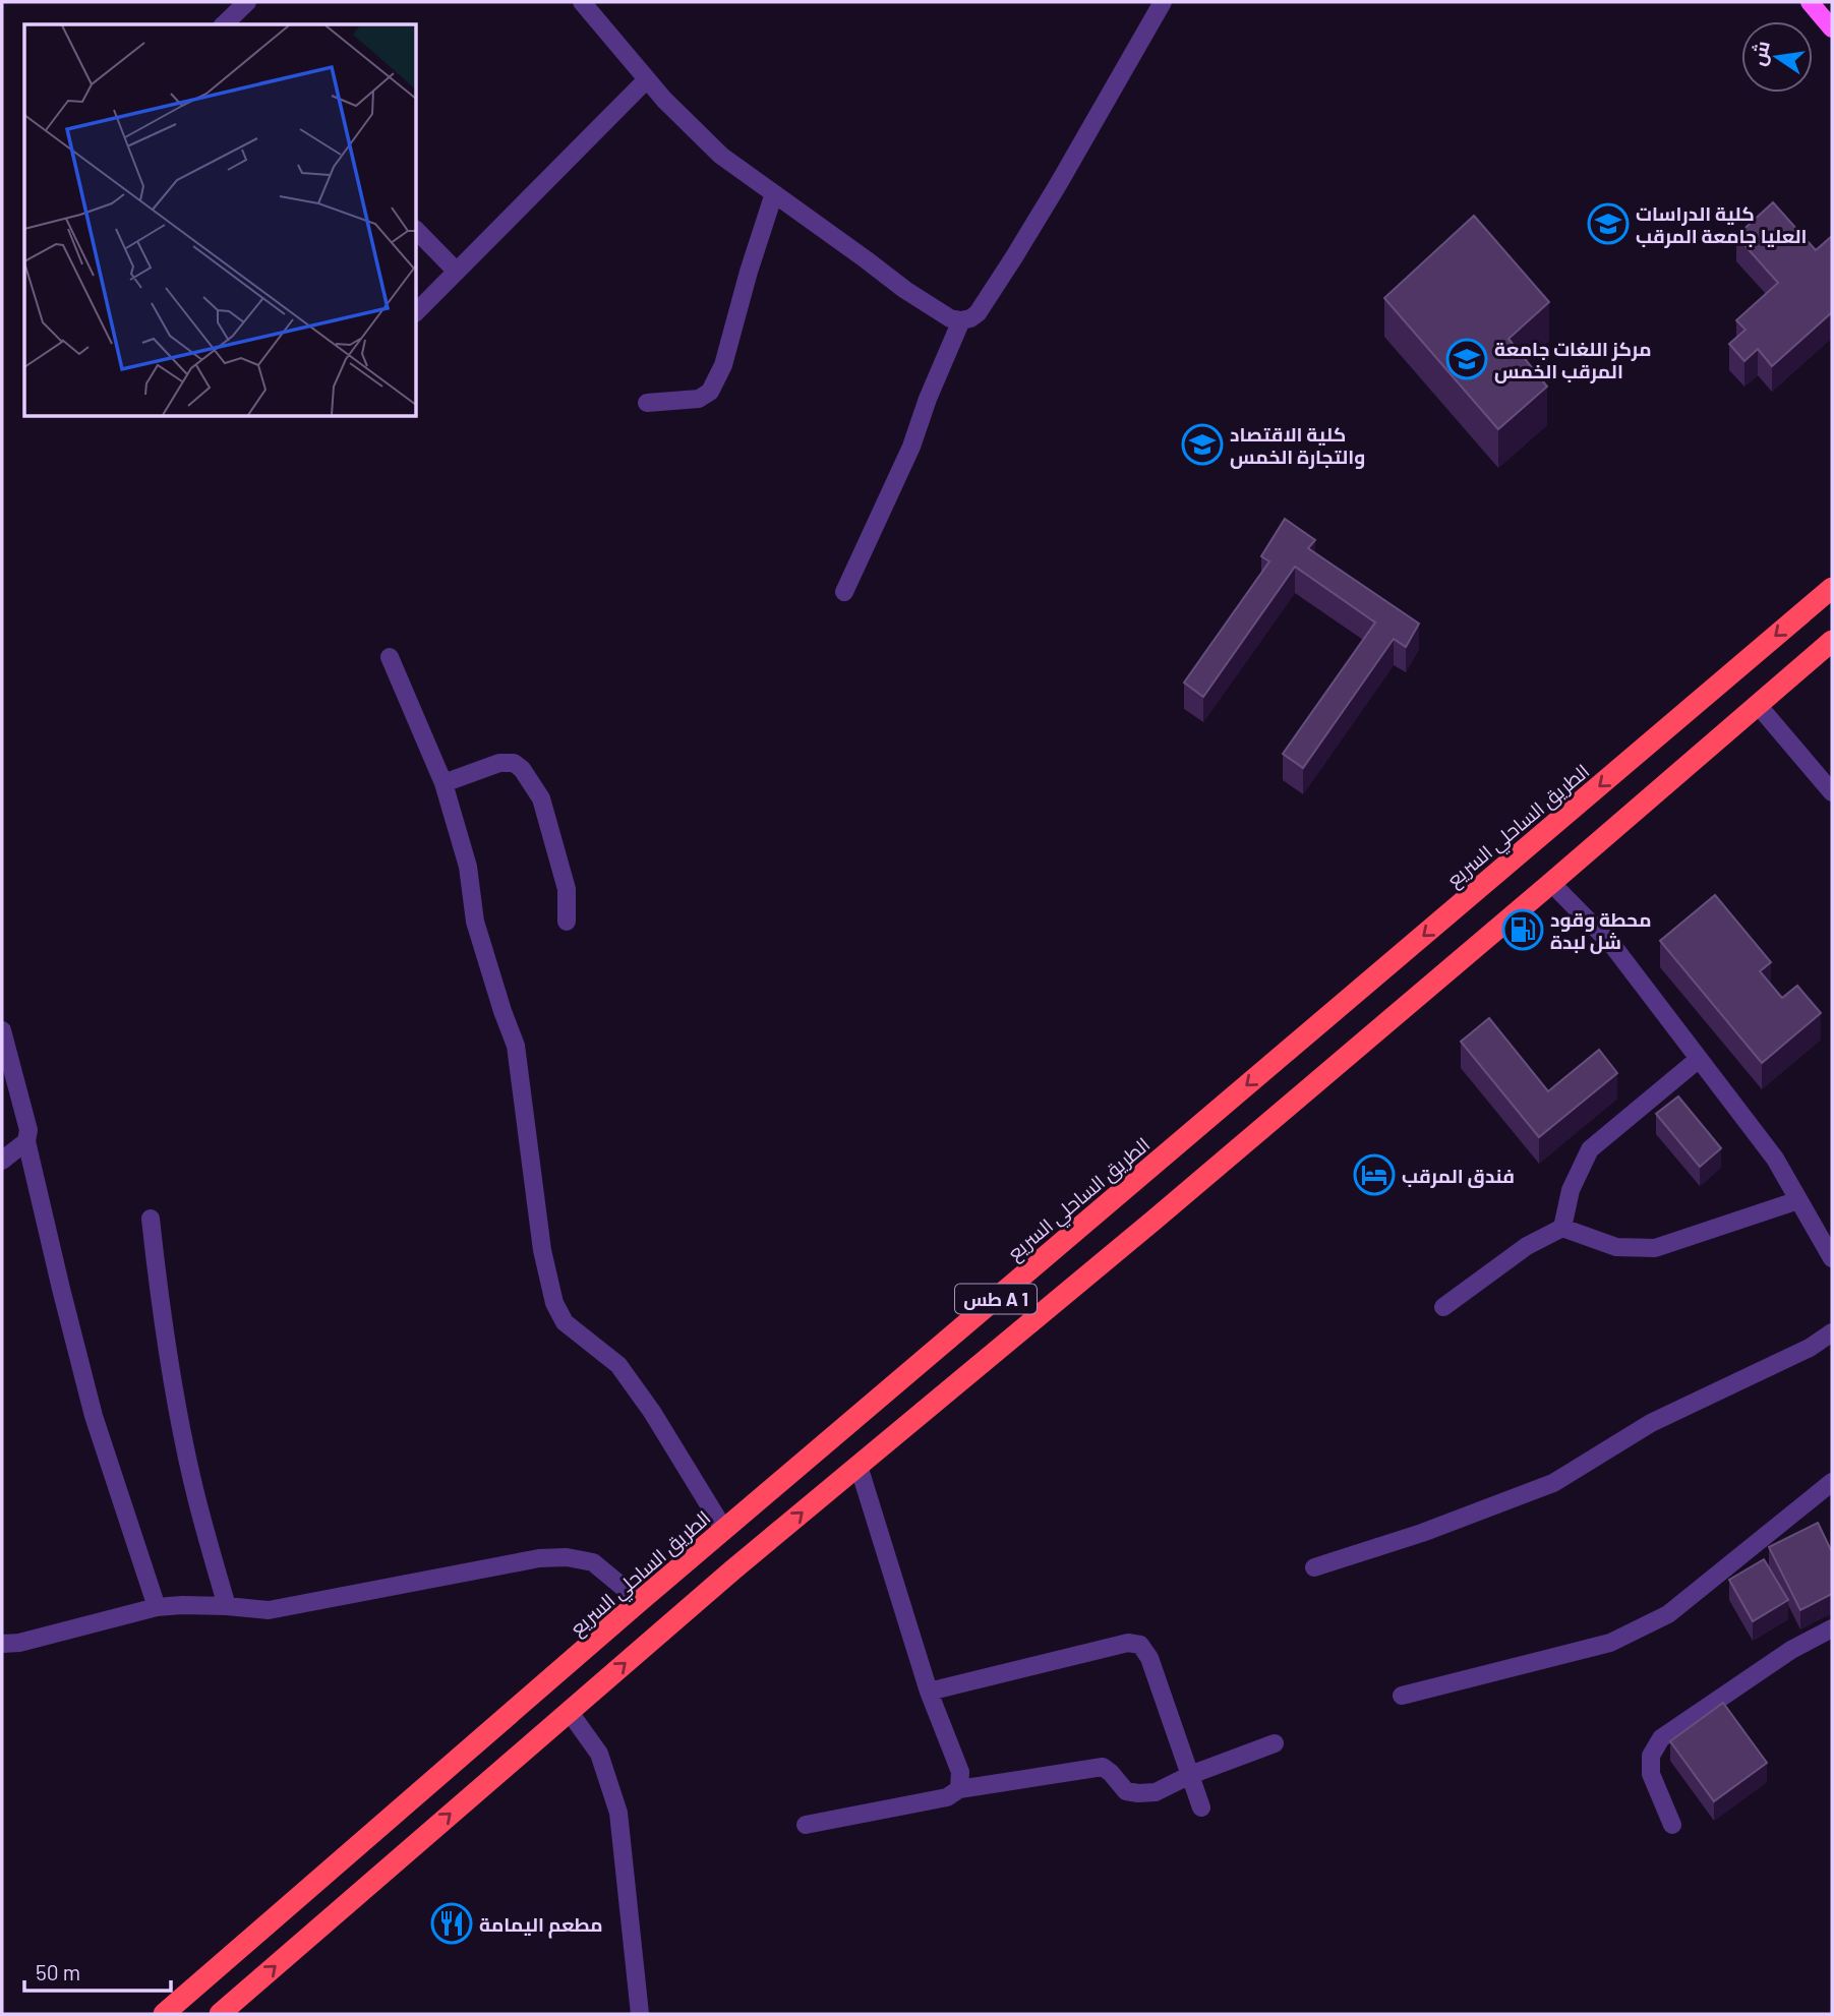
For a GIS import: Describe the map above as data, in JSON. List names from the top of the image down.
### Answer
{
  "streets": {
    "highway": ["الطريق الساحلي السريع", "طس A 1"]
  },
  "places": {
    "school or university": ["كلية الدراسات العليا جامعة المرقب", "مركز اللغات جامعة المرقب الخمس", "كلية الاقتصاد والتجارة الخمس"],
    "fuel station": ["محطة وقود شل لبدة"],
    "hotel": ["فندق المرقب"],
    "restaurant": ["مطعم اليمامة"]
  },
  "scale_bar": "50 m",
  "north": "left"
}
